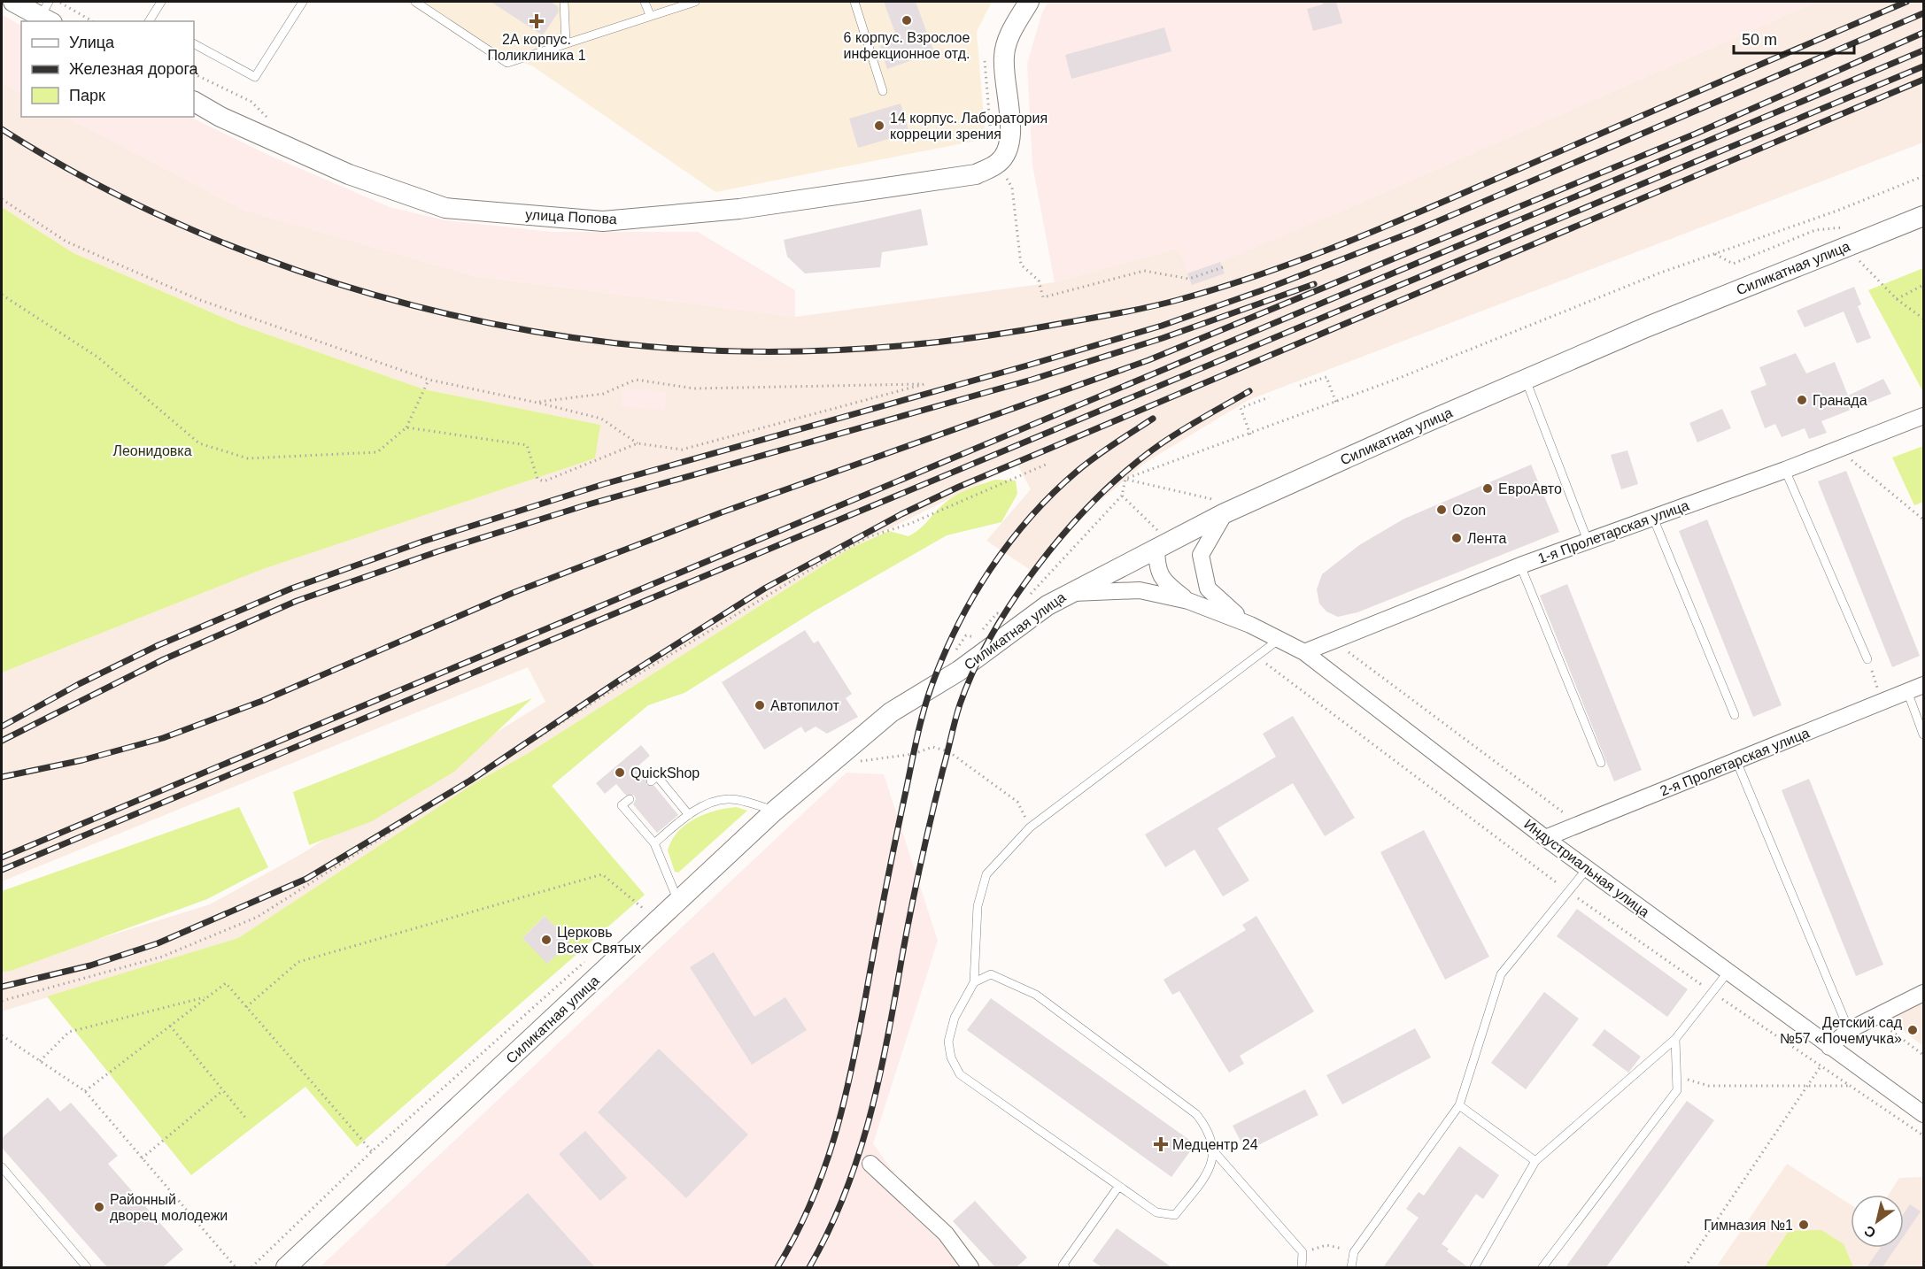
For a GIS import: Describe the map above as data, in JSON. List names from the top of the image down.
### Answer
{
  "streets": {
    "street": [
      "улица Попова",
      "Силикатная улица",
      "1-я Пролетарская улица",
      "2-я Пролетарская улица",
      "Индустриальная улица"
    ]
  },
  "crossings": [
    ["Силикатная улица", "Индустриальная улица"],
    ["1-я Пролетарская улица", "Индустриальная улица"],
    ["2-я Пролетарская улица", "Индустриальная улица"]
  ],
  "parks": ["Леонидовка"],
  "places": {
    "other": [
      "6 корпус. Взрослое инфекционное отд.",
      "14 корпус. Лаборатория корреции зрения",
      "Гранада",
      "ЕвроАвто",
      "Ozon",
      "Лента",
      "Автопилот",
      "QuickShop",
      "Церковь Всех Святых",
      "Детский сад №57 «Почемучка»",
      "Районный дворец молодежи",
      "Гимназия №1"
    ],
    "health": ["2А корпус. Поликлиника 1", "Медцентр 24"]
  },
  "legend": ["Улица", "Железная дорога", "Парк"],
  "scale_bar": "50 m",
  "north": "bottom left"
}
